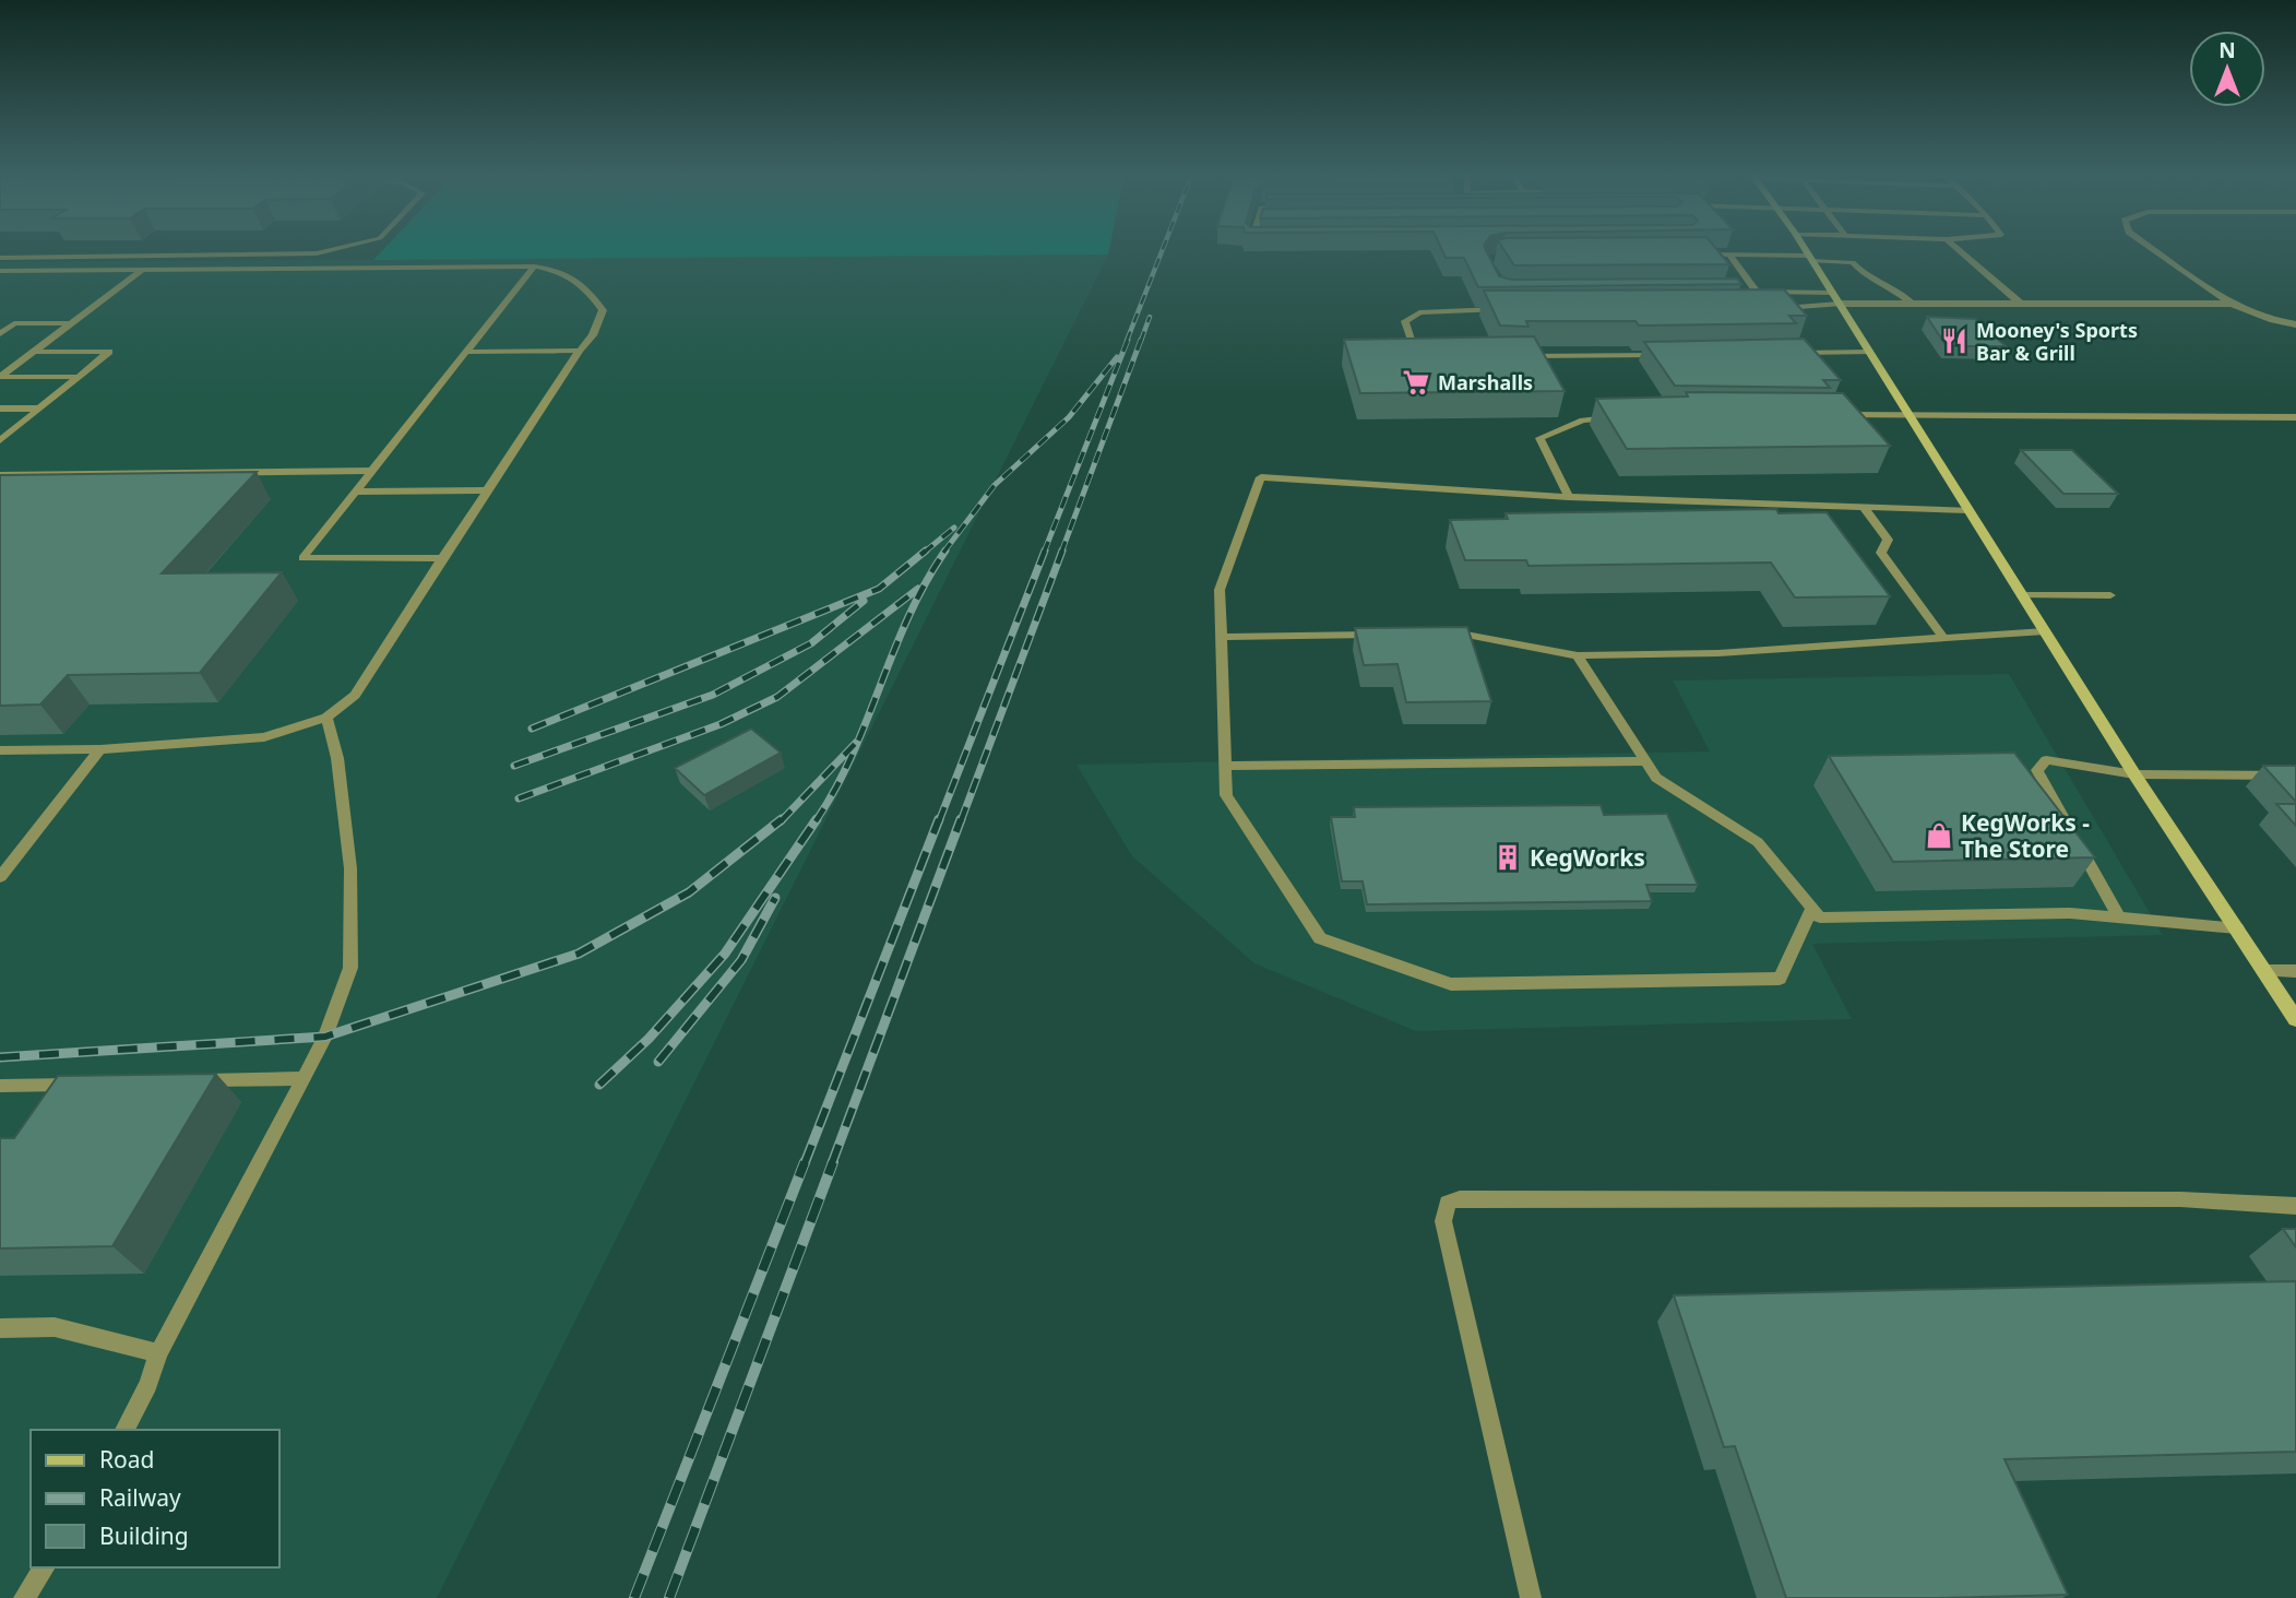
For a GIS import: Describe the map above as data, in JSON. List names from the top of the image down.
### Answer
{
  "places": {
    "restaurant": ["Mooney's Sports Bar & Grill"],
    "supermarket": ["Marshalls"],
    "shop": ["KegWorks - The Store"],
    "building": ["KegWorks"]
  },
  "legend": ["Road", "Railway", "Building"],
  "north": "top"
}
